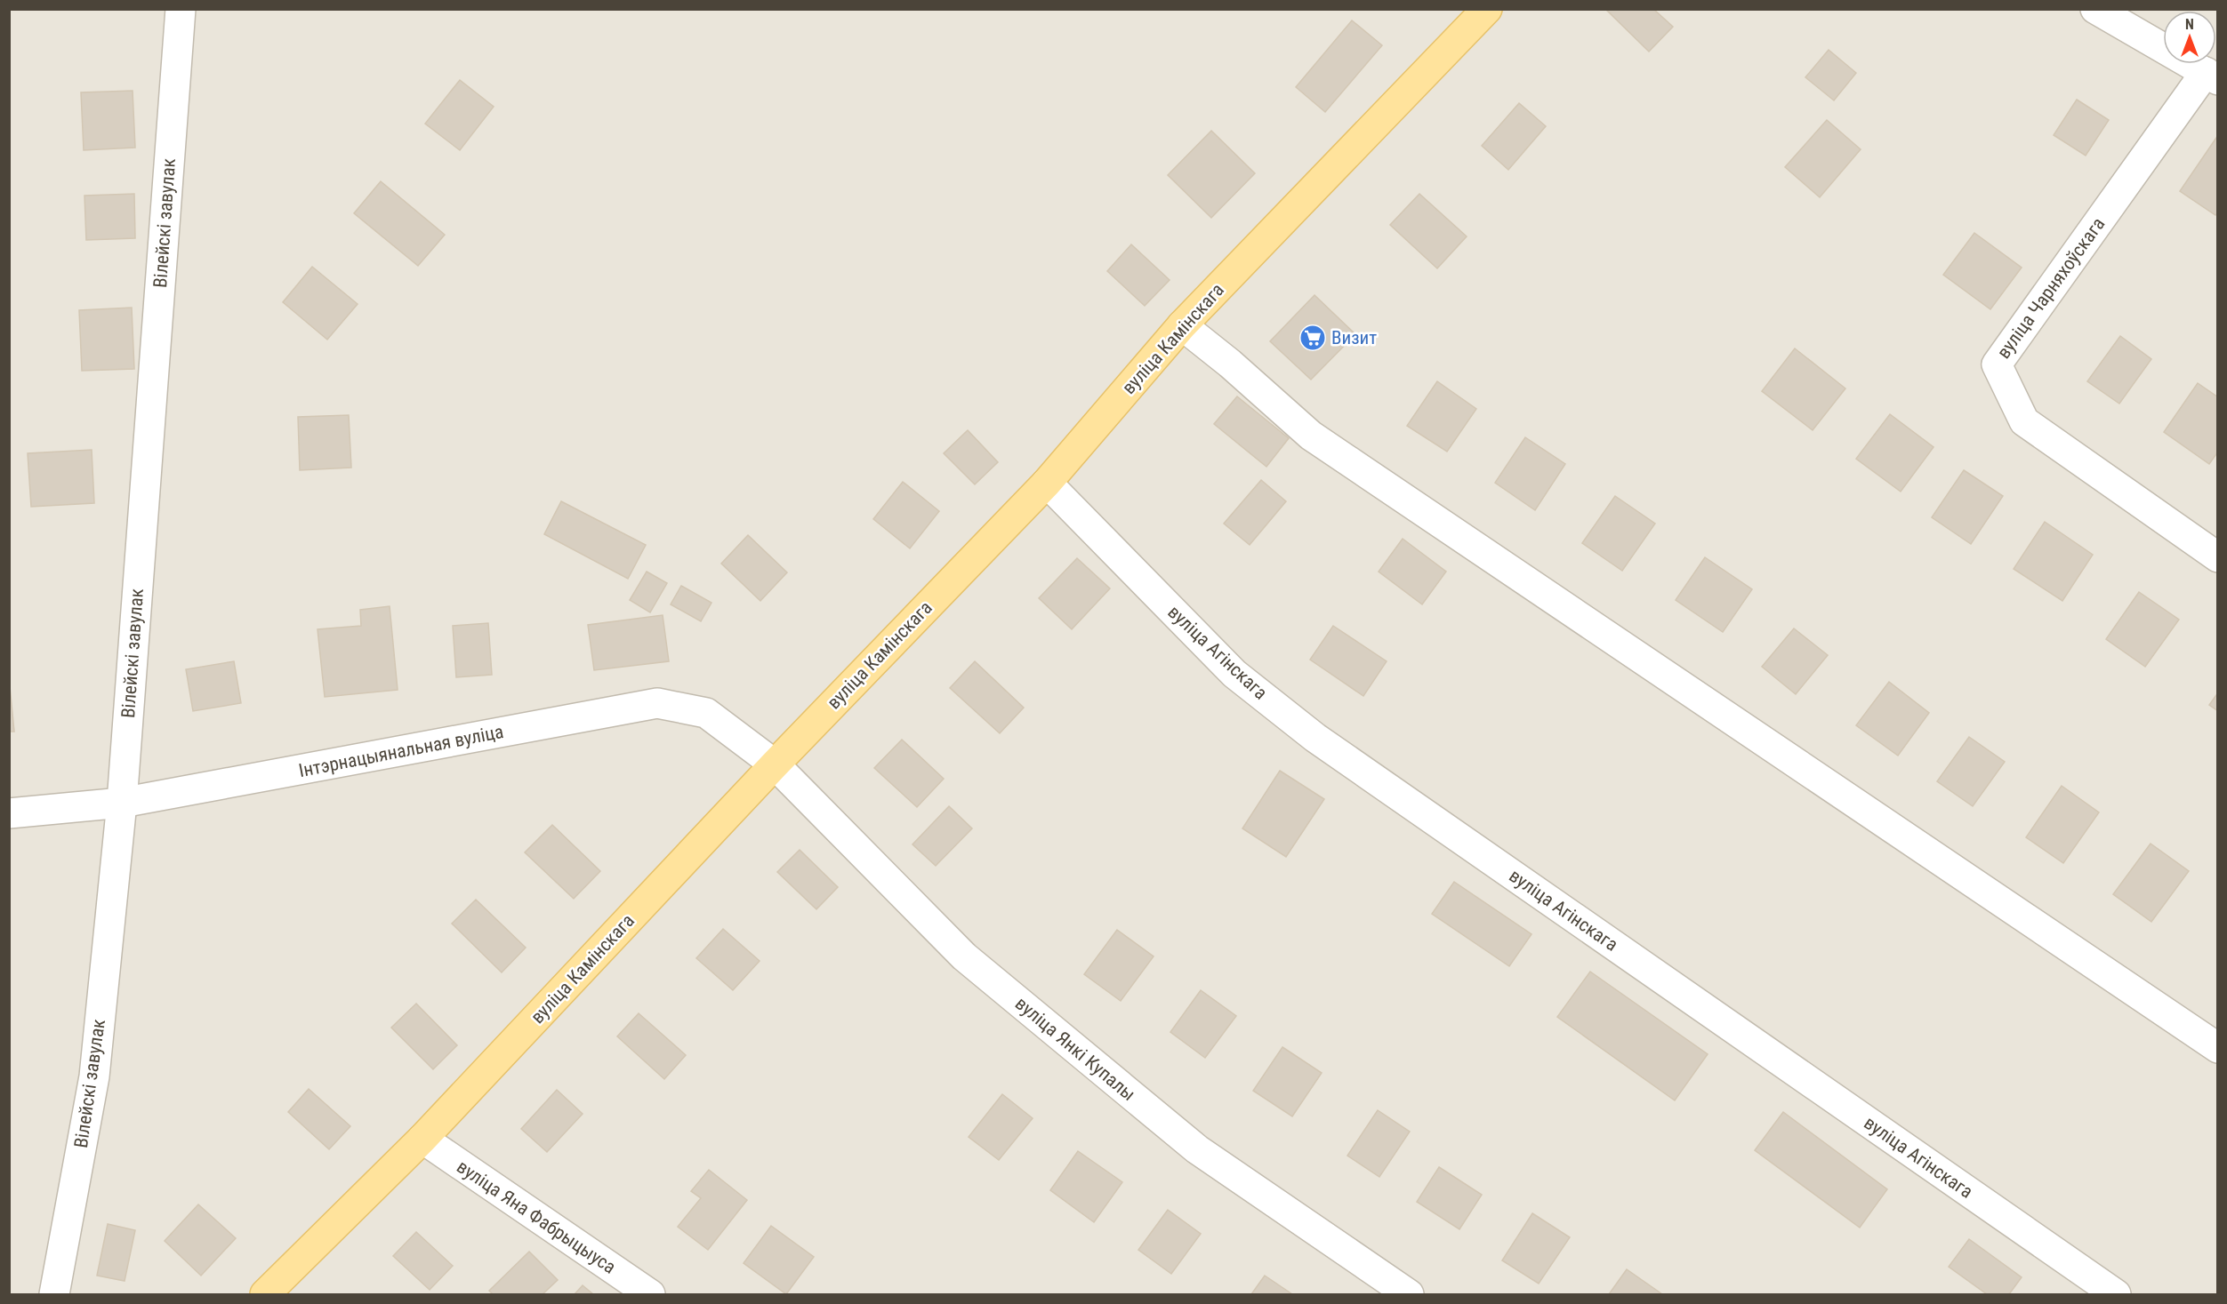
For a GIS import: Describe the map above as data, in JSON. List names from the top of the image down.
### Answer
{
  "streets": {
    "main road": ["вуліца Камінскага"],
    "street": [
      "Вілейскі завулак",
      "вуліца Чарняхоўскага",
      "вуліца Агінскага",
      "Інтэрнацыянальная вуліца",
      "вуліца Янкі Купалы",
      "вуліца Яна Фабрыцыуса"
    ]
  },
  "crossings": [
    ["Вілейскі завулак", "Інтэрнацыянальная вуліца"],
    ["вуліца Камінскага", "вуліца Агінскага"],
    ["вуліца Камінскага", "Інтэрнацыянальная вуліца"],
    ["вуліца Камінскага", "вуліца Янкі Купалы"],
    ["вуліца Камінскага", "вуліца Яна Фабрыцыуса"],
    ["Інтэрнацыянальная вуліца", "вуліца Янкі Купалы"]
  ],
  "places": {
    "supermarket": ["Визит"]
  },
  "north": "top"
}
